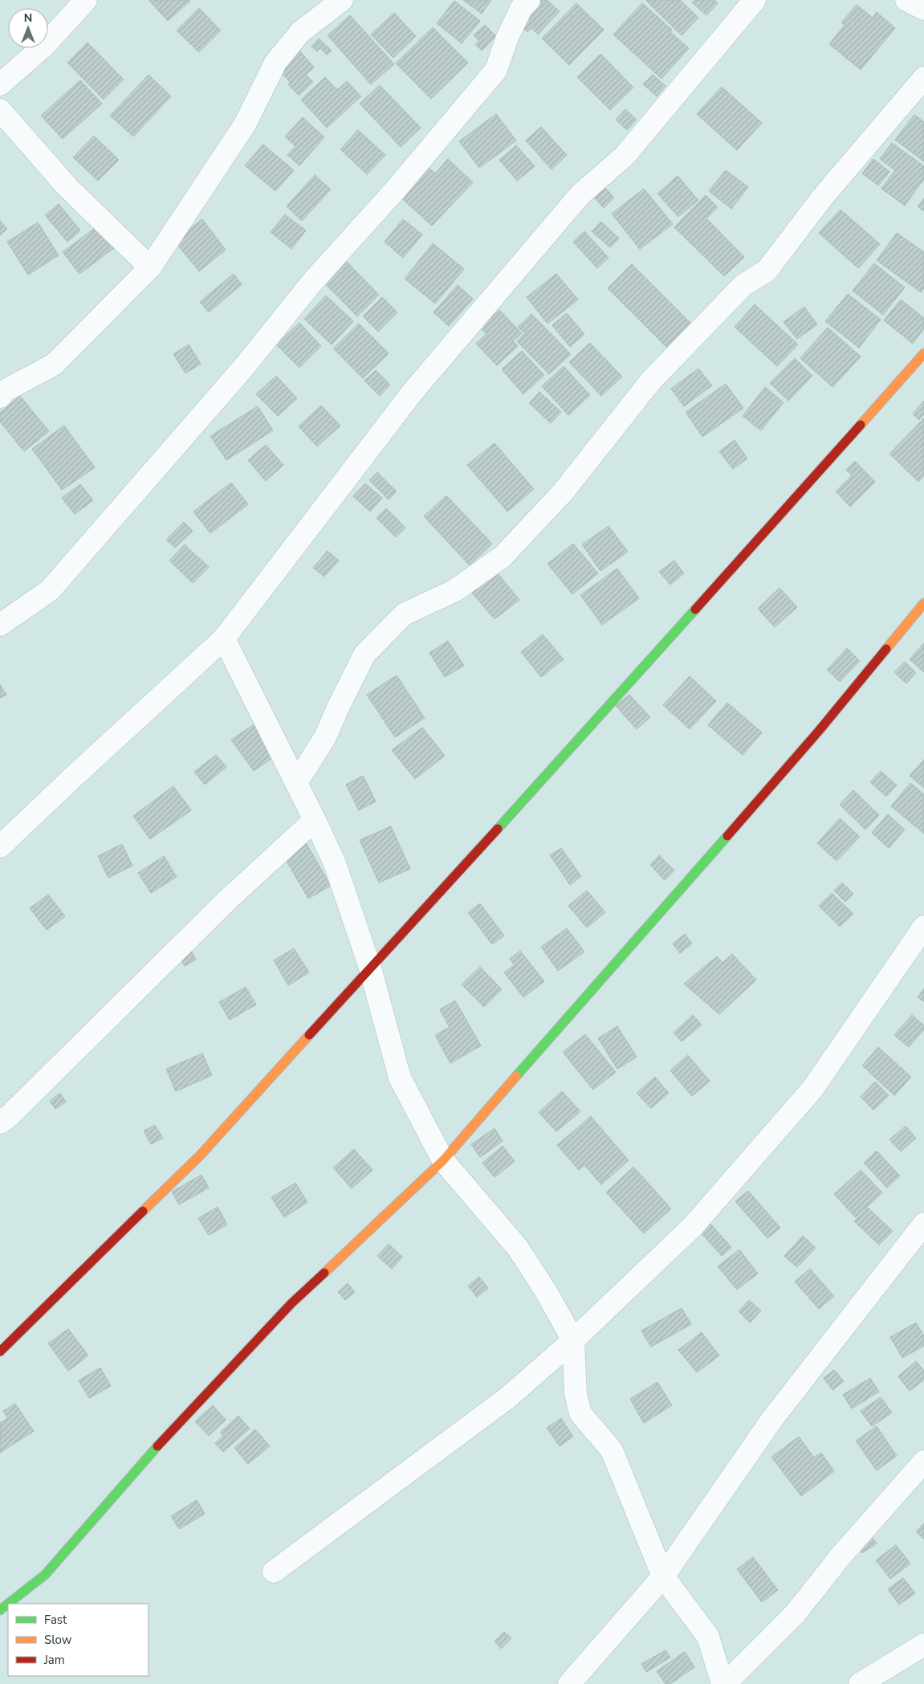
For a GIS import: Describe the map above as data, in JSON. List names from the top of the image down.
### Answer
{
  "legend": ["Fast", "Slow", "Jam"],
  "north": "top"
}
